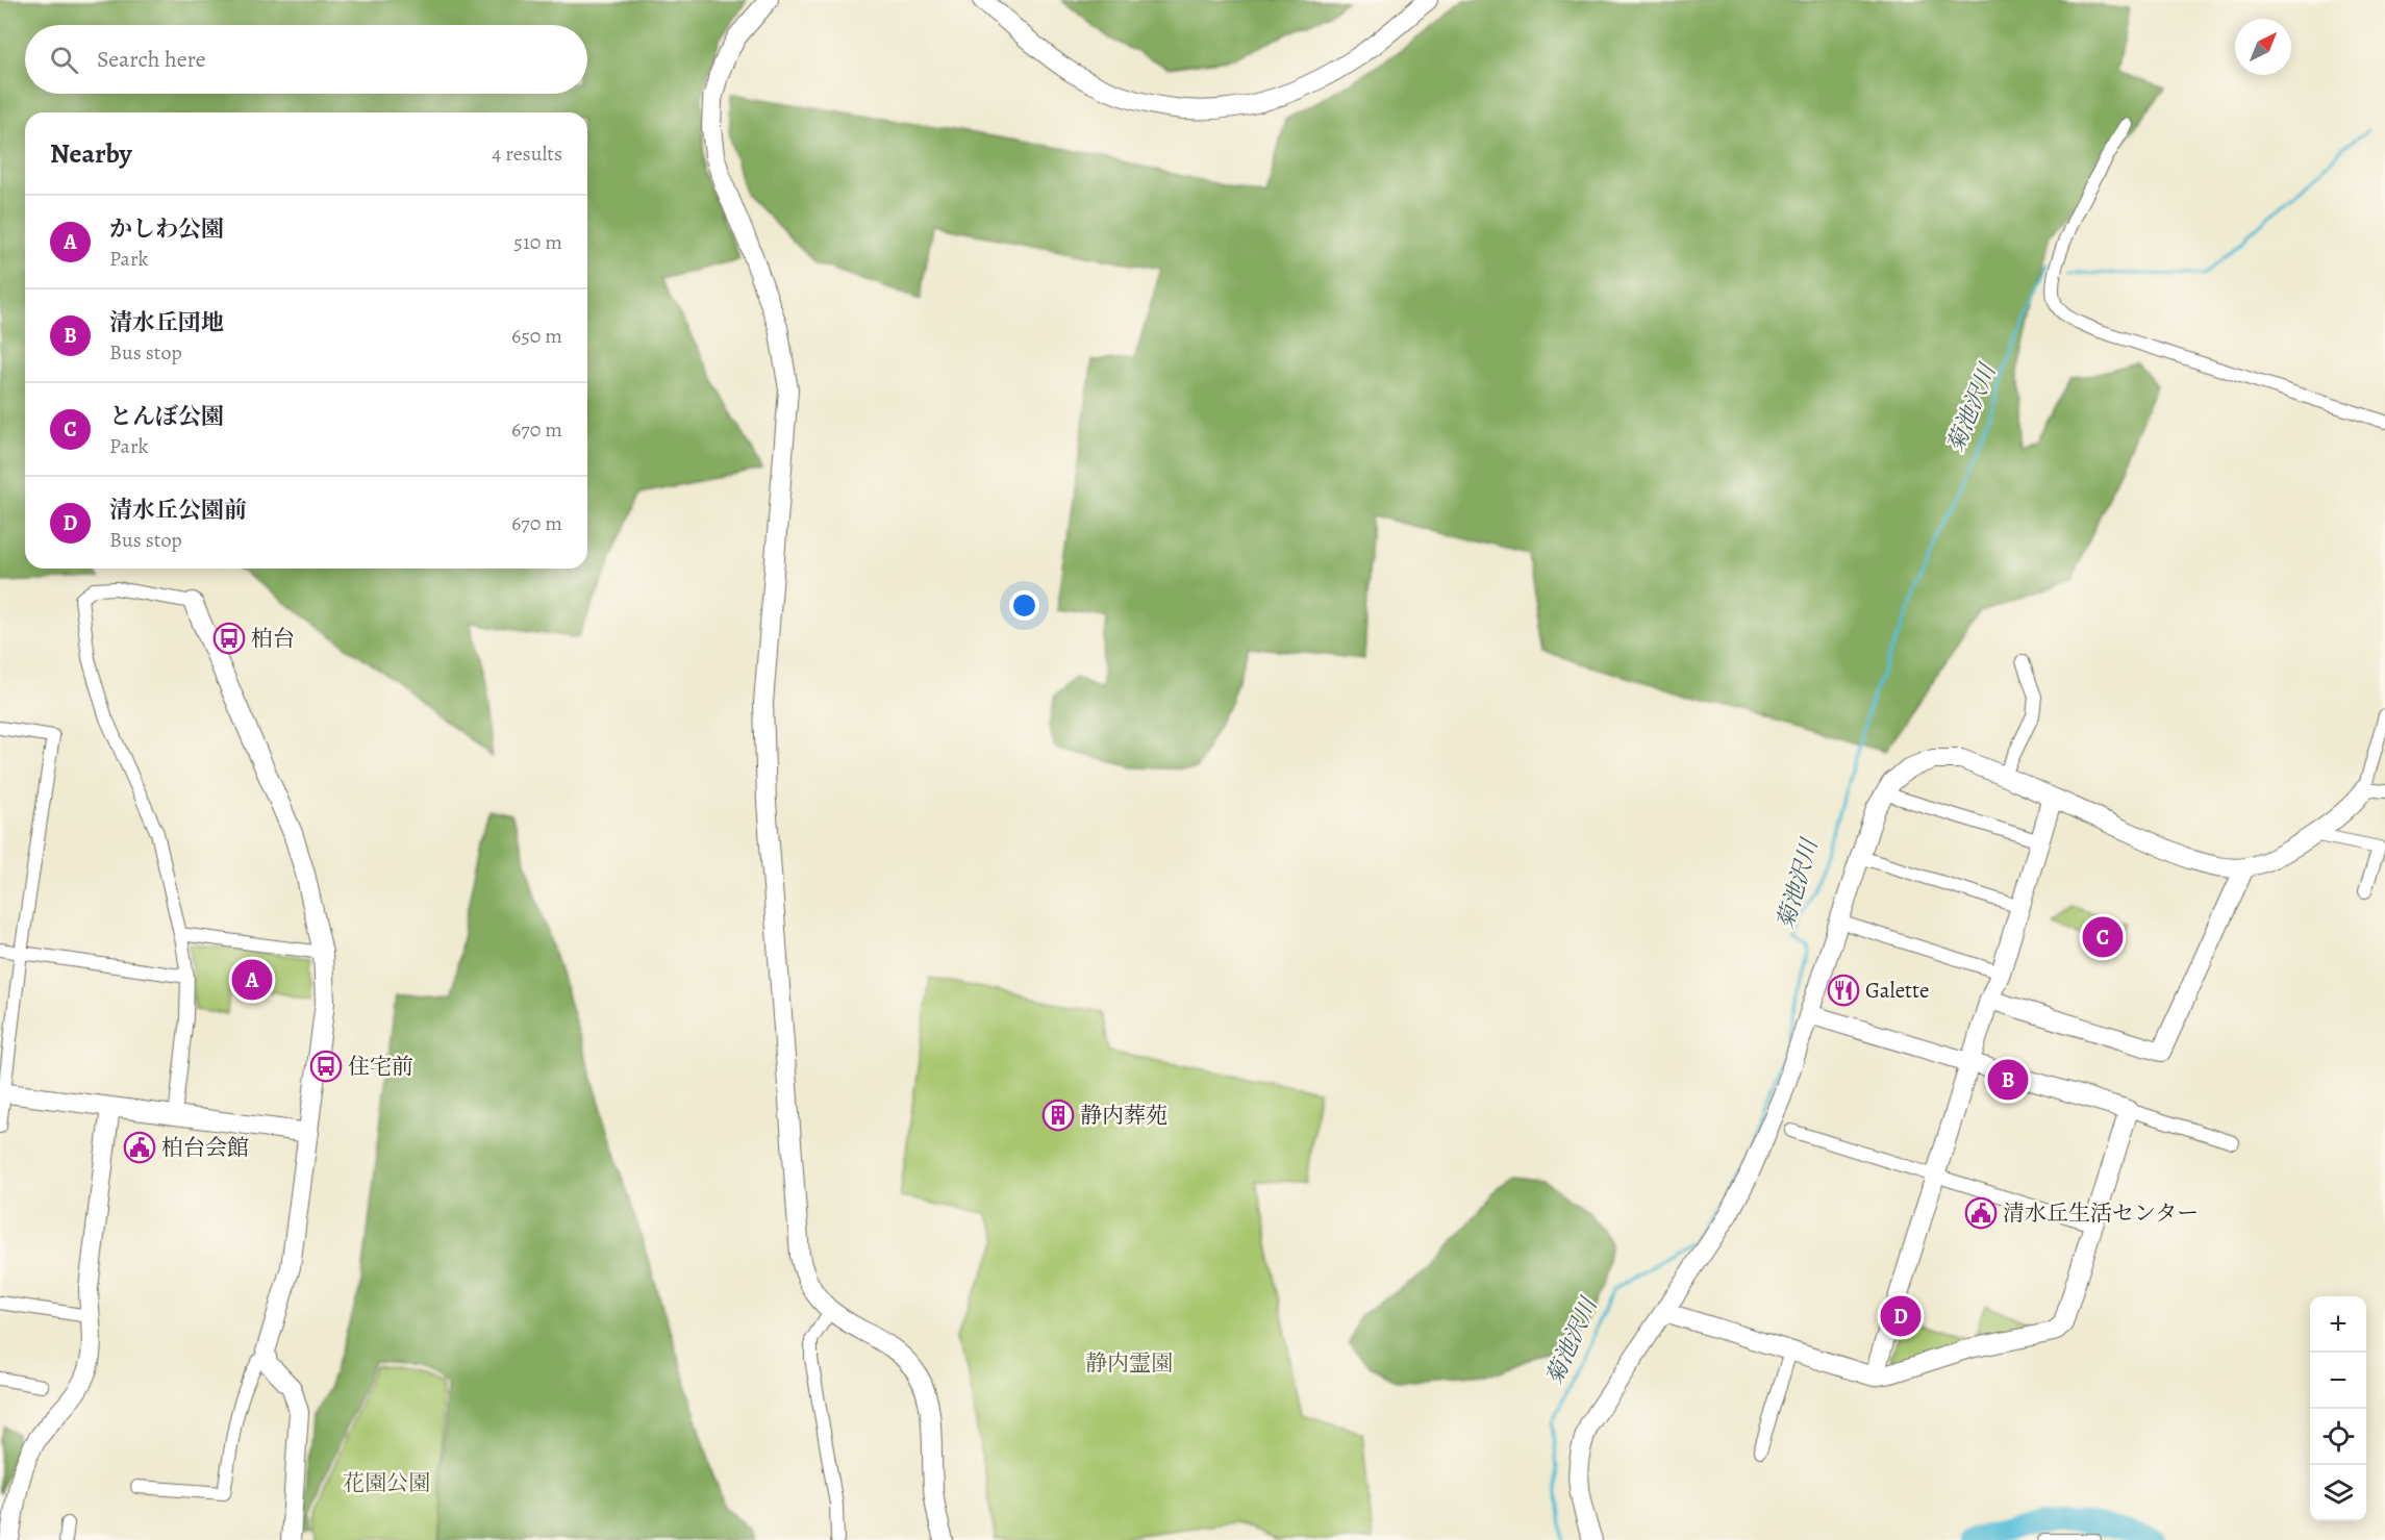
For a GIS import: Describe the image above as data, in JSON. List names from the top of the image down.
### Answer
{
  "water": ["菊池沢川"],
  "parks": ["静内霊園", "花園公園"],
  "places": {
    "bus stop": ["柏台", "住宅前"],
    "restaurant": ["Galette"],
    "building": ["静内葬苑"],
    "public building": ["柏台会館", "清水丘生活センター"]
  },
  "north": "top right",
  "page": {
    "search": "Search here",
    "heading": ["Nearby", "4 results"],
    "list": [
      {
        "mark": "A",
        "name": "かしわ公園",
        "note": "Park",
        "value": "510 m"
      },
      {
        "mark": "B",
        "name": "清水丘団地",
        "note": "Bus stop",
        "value": "650 m"
      },
      {
        "mark": "C",
        "name": "とんぼ公園",
        "note": "Park",
        "value": "670 m"
      },
      {
        "mark": "D",
        "name": "清水丘公園前",
        "note": "Bus stop",
        "value": "670 m"
      }
    ],
    "pins": [
      "C",
      "A",
      "B",
      "D"
    ],
    "map_buttons": ["+", "−"]
  }
}
